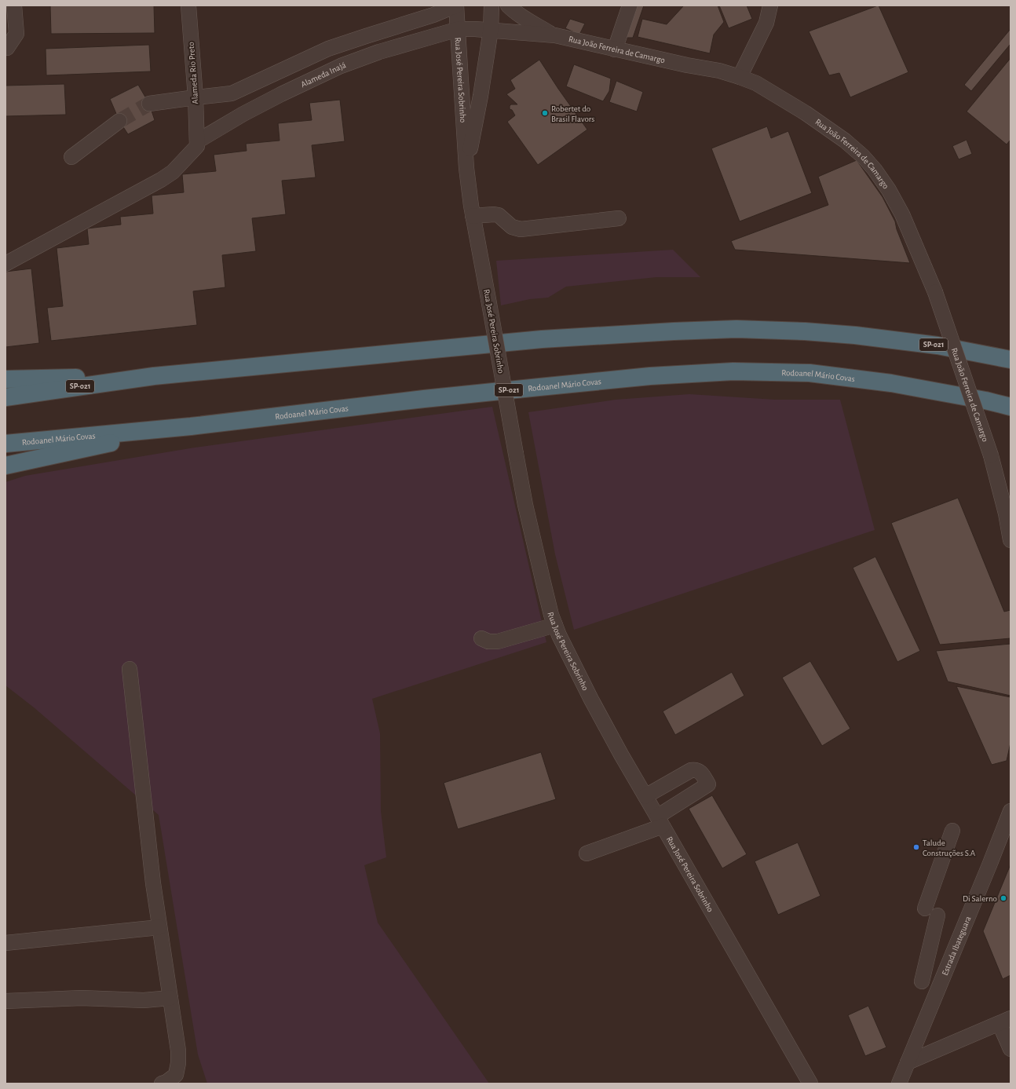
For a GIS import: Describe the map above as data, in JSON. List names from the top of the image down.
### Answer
{
  "streets": {
    "highway": ["SP-021", "Rodoanel Mário Covas"],
    "street": [
      "Rua João Ferreira de Camargo",
      "Alameda Rio Preto",
      "Alameda Inajá",
      "Rua José Pereira Sobrinho",
      "Estrada Ibateguara"
    ]
  },
  "crossings": [
    ["Rua João Ferreira de Camargo", "Alameda Inajá"],
    ["Rua João Ferreira de Camargo", "Rua José Pereira Sobrinho"],
    ["Alameda Rio Preto", "Alameda Inajá"],
    ["Alameda Inajá", "Rua José Pereira Sobrinho"]
  ],
  "places": ["Robertet do Brasil Flavors", "Talude Construções S.A", "Di Salerno"]
}
